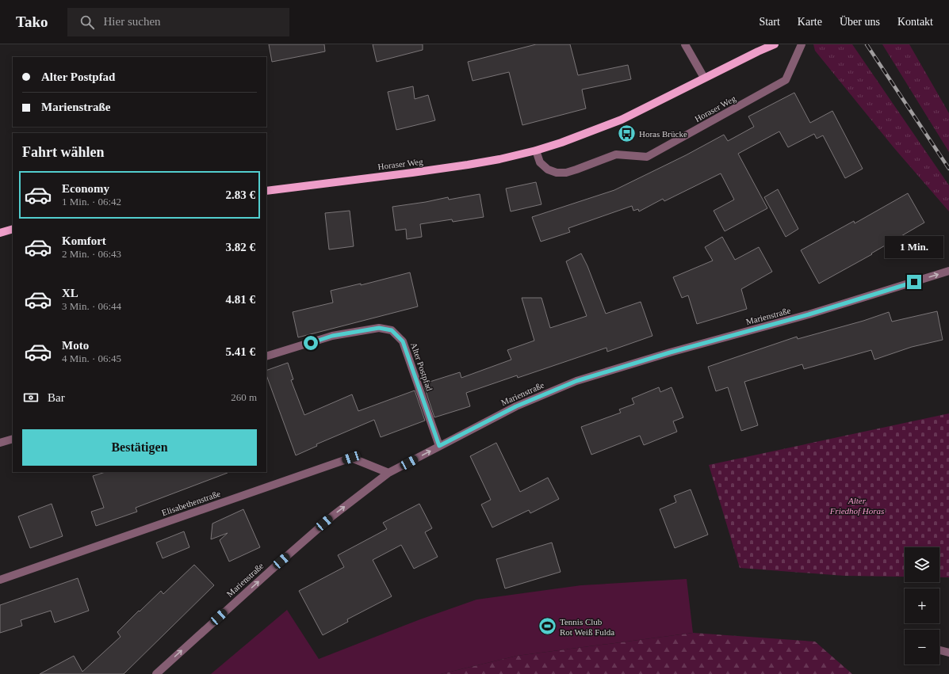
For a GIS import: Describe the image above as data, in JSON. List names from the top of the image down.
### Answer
{
  "streets": {
    "main road": ["Horaser Weg"],
    "street": ["Marienstraße", "Alter Postpfad", "Elisabethenstraße"]
  },
  "crossings": [
    ["Marienstraße", "Alter Postpfad"],
    ["Marienstraße", "Elisabethenstraße"]
  ],
  "one_way": ["Marienstraße"],
  "parks": ["Alter Friedhof Horas"],
  "places": {
    "bus stop": ["Horas Brücke"],
    "sports": ["Tennis Club Rot Weiß Fulda"]
  },
  "page": {
    "header": "Tako",
    "search": "Hier suchen",
    "nav": [
      "Start",
      "Karte",
      "Über uns",
      "Kontakt"
    ],
    "banner": ["Alter Postpfad", "Marienstraße"],
    "heading": "Fahrt wählen",
    "list": [
      {
        "name": "Economy",
        "note": "1 Min. · 06:42",
        "value": "2.83 €"
      },
      {
        "name": "Komfort",
        "note": "2 Min. · 06:43",
        "value": "3.82 €"
      },
      {
        "name": "XL",
        "note": "3 Min. · 06:44",
        "value": "4.81 €"
      },
      {
        "name": "Moto",
        "note": "4 Min. · 06:45",
        "value": "5.41 €"
      }
    ],
    "bubble": "1 Min.",
    "pay": ["Bar", "260 m"],
    "buttons": "Bestätigen",
    "map_buttons": ["+", "−"]
  }
}
